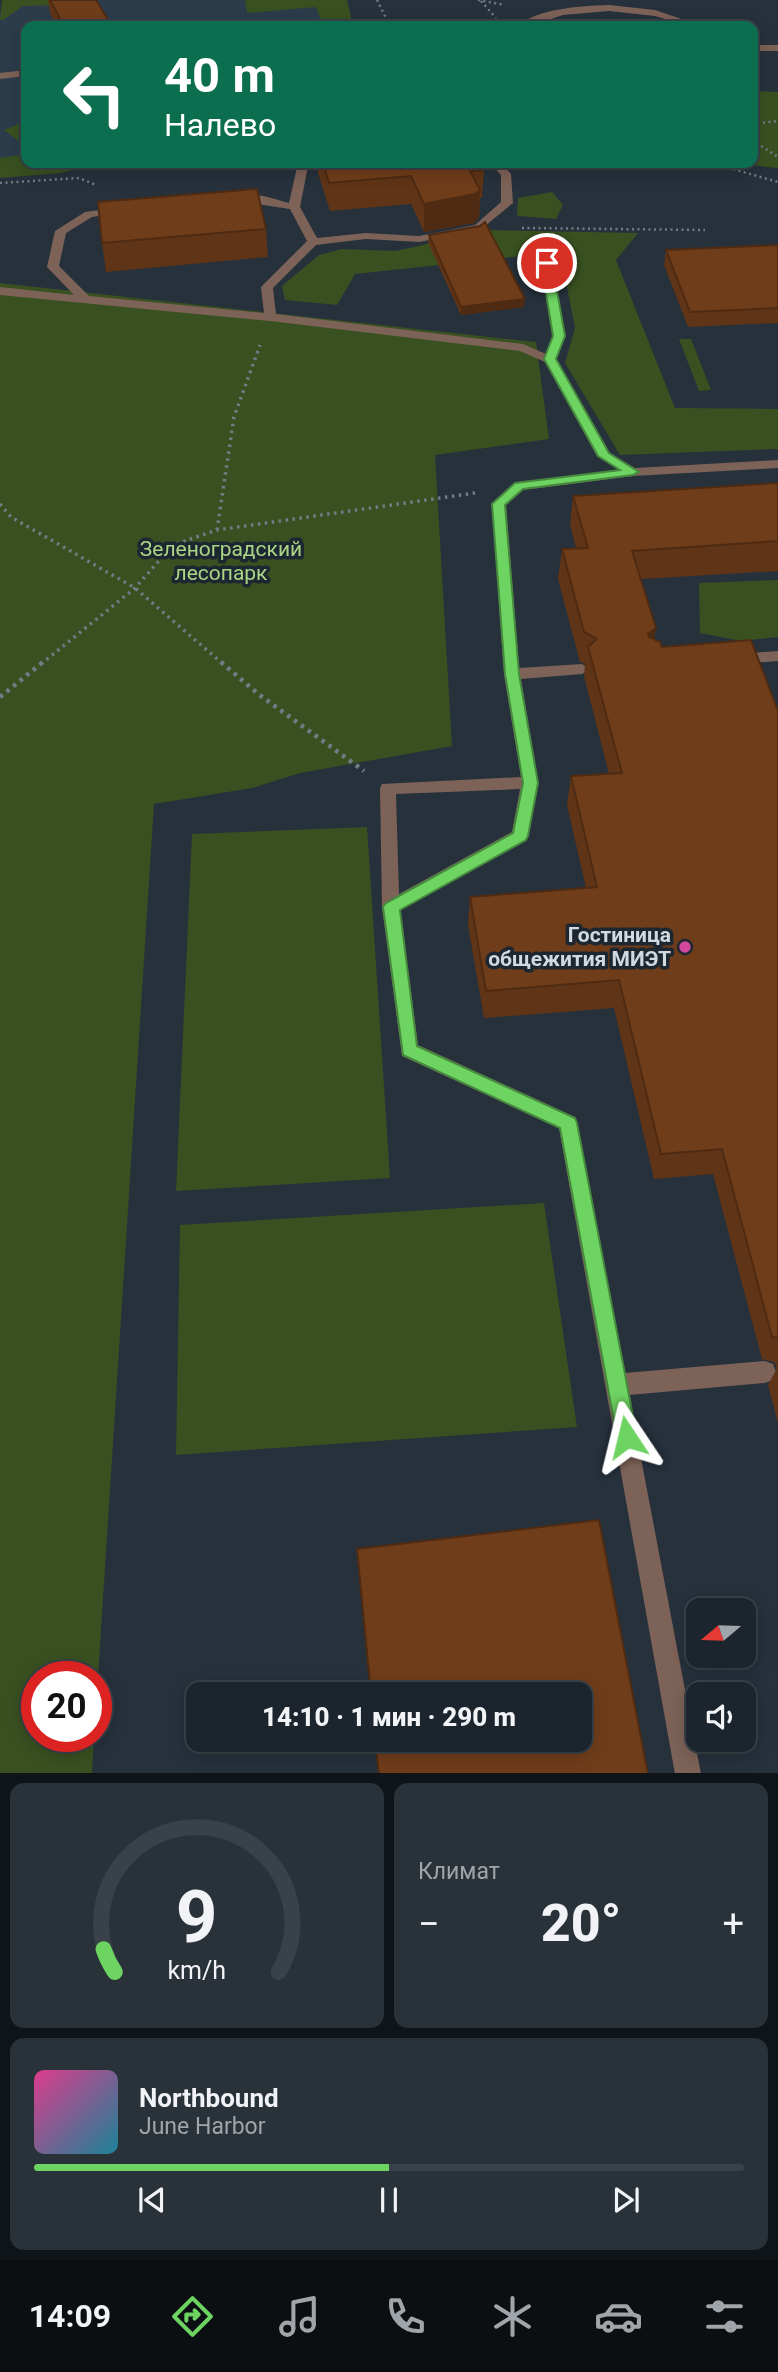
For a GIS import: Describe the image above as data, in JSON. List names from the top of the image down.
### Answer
{
  "parks": ["Зеленоградский лесопарк"],
  "places": ["Гостиница общежития МИЭТ"],
  "north": "left",
  "page": {
    "turn": ["40 m", "Налево"],
    "limit": "20",
    "trip": "14:10 · 1 мин · 290 m",
    "tile": "Климат",
    "heat": ["−", "20°", "+"],
    "song": ["Northbound", "June Harbor"],
    "tabs": "14:09",
    "gauge": ["9", "km/h"]
  }
}
